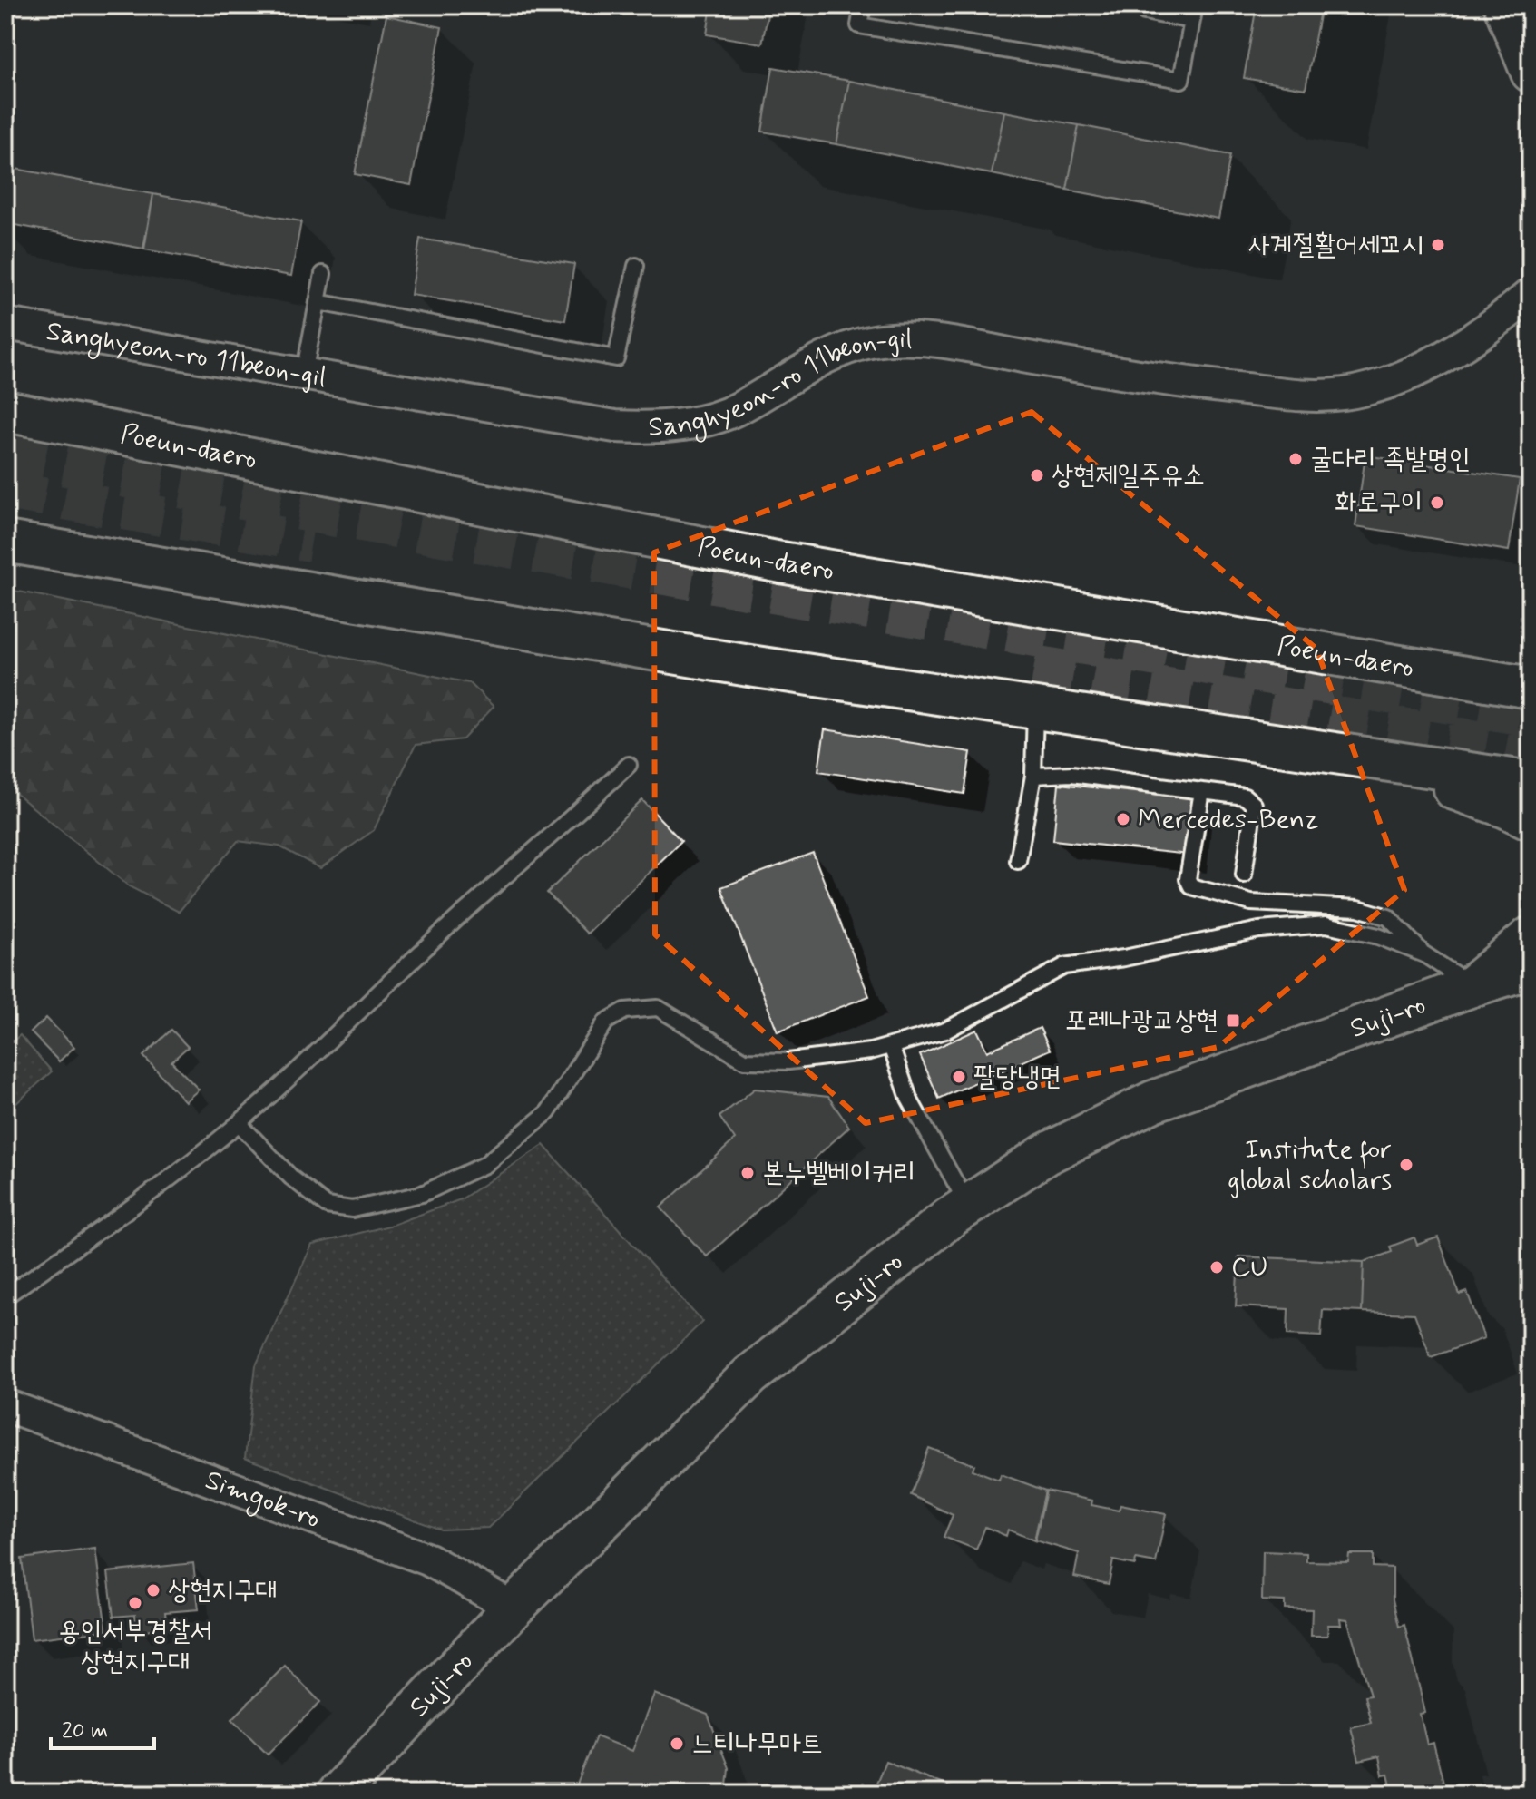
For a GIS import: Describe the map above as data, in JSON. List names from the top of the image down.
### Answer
{
  "streets": {
    "main road": ["Poeun-daero", "Suji-ro"],
    "street": ["Sanghyeon-ro 11beon-gil", "Simgok-ro"]
  },
  "crossings": [
    ["Suji-ro", "Simgok-ro"]
  ],
  "places": {
    "other": [
      "사계절활어세꼬시",
      "굴다리 족발명인",
      "상현제일주유소",
      "화로구이",
      "Mercedes-Benz",
      "팔당냉면",
      "Institute for global scholars",
      "본누벨베이커리",
      "CU",
      "상현지구대",
      "용인서부경찰서 상현지구대",
      "느티나무마트"
    ],
    "transit": ["포레나광교상현"]
  },
  "scale_bar": "20 m"
}
